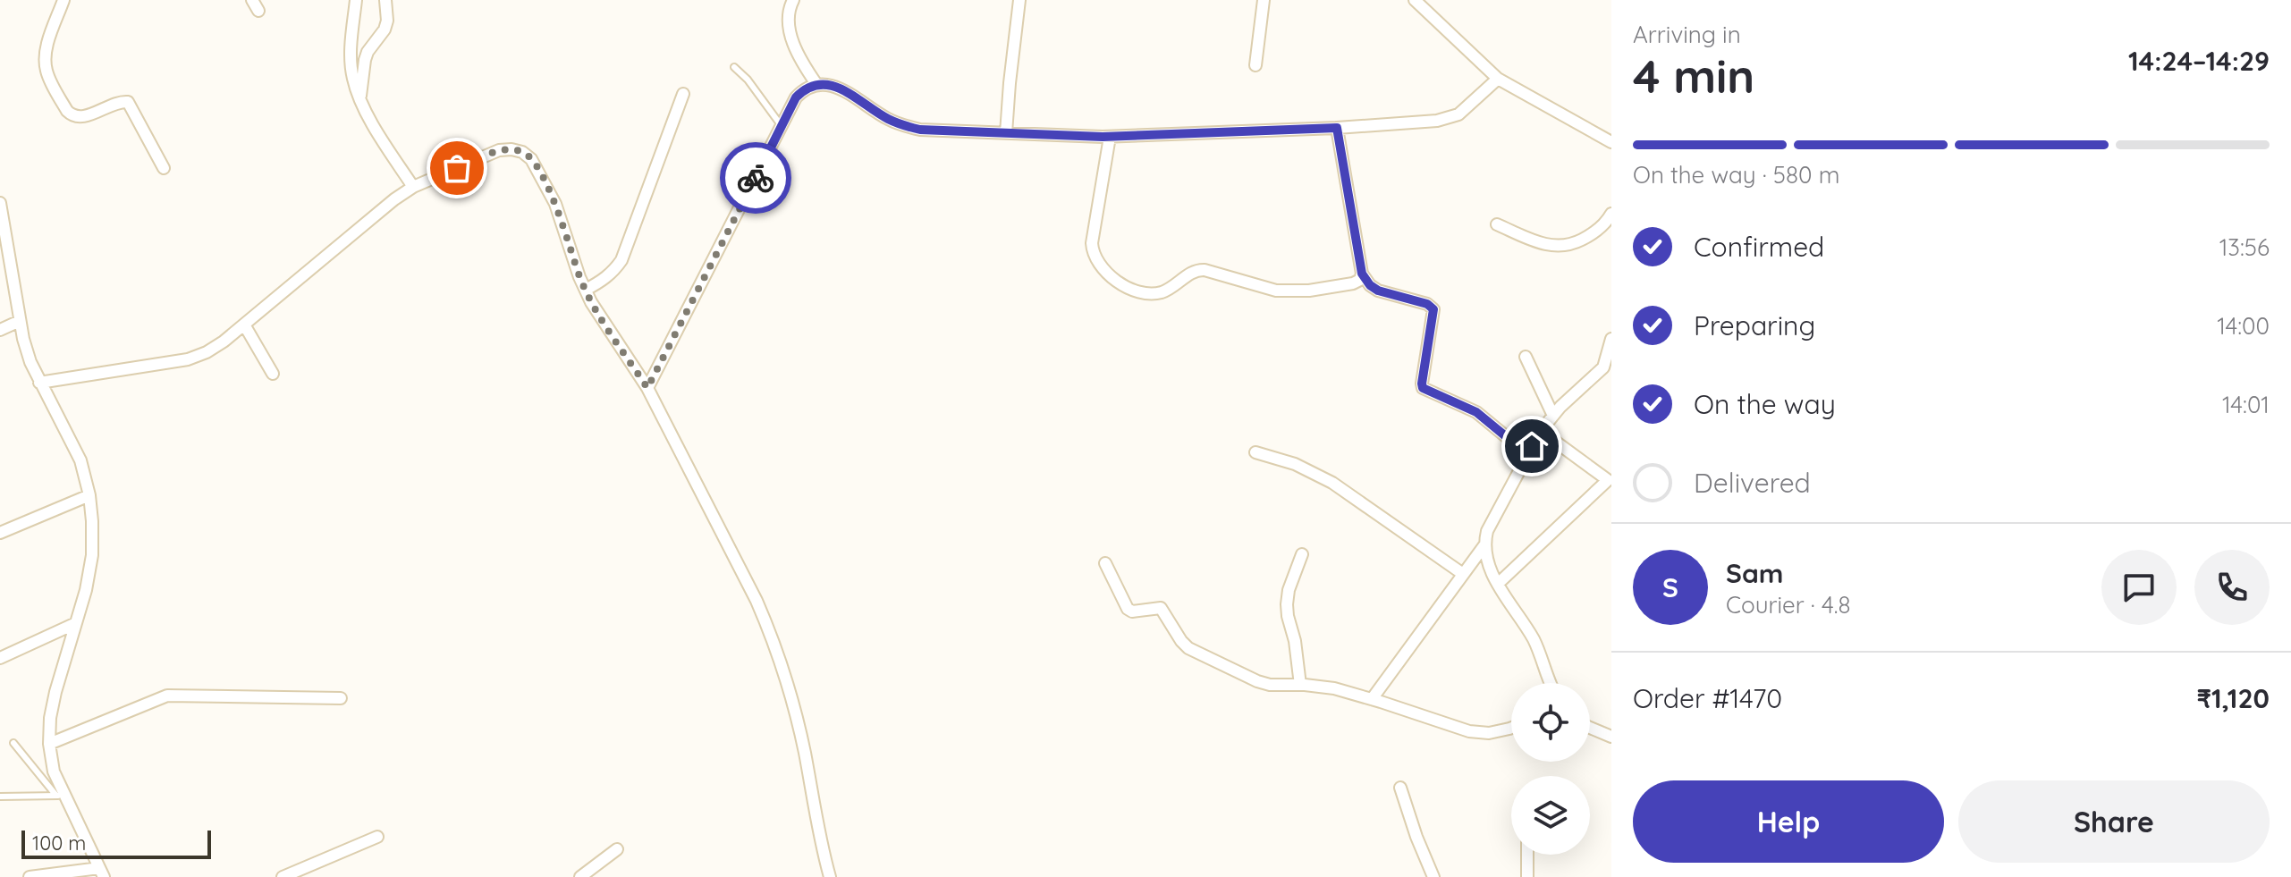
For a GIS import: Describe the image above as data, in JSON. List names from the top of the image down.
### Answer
{
  "scale_bar": "100 m",
  "page": {
    "heading": ["4 min", "Arriving in", "14:24–14:29"],
    "panel": [
      "Sam",
      "Courier · 4.8",
      "Order #1470",
      "₹1,120"
    ],
    "bar": "On the way · 580 m",
    "list": [
      ["Confirmed", "13:56"],
      ["Preparing", "14:00"],
      ["On the way", "14:01"],
      "Delivered"
    ],
    "round": "S",
    "buttons": ["Help", "Share"],
    "scale": "100 m"
  }
}
